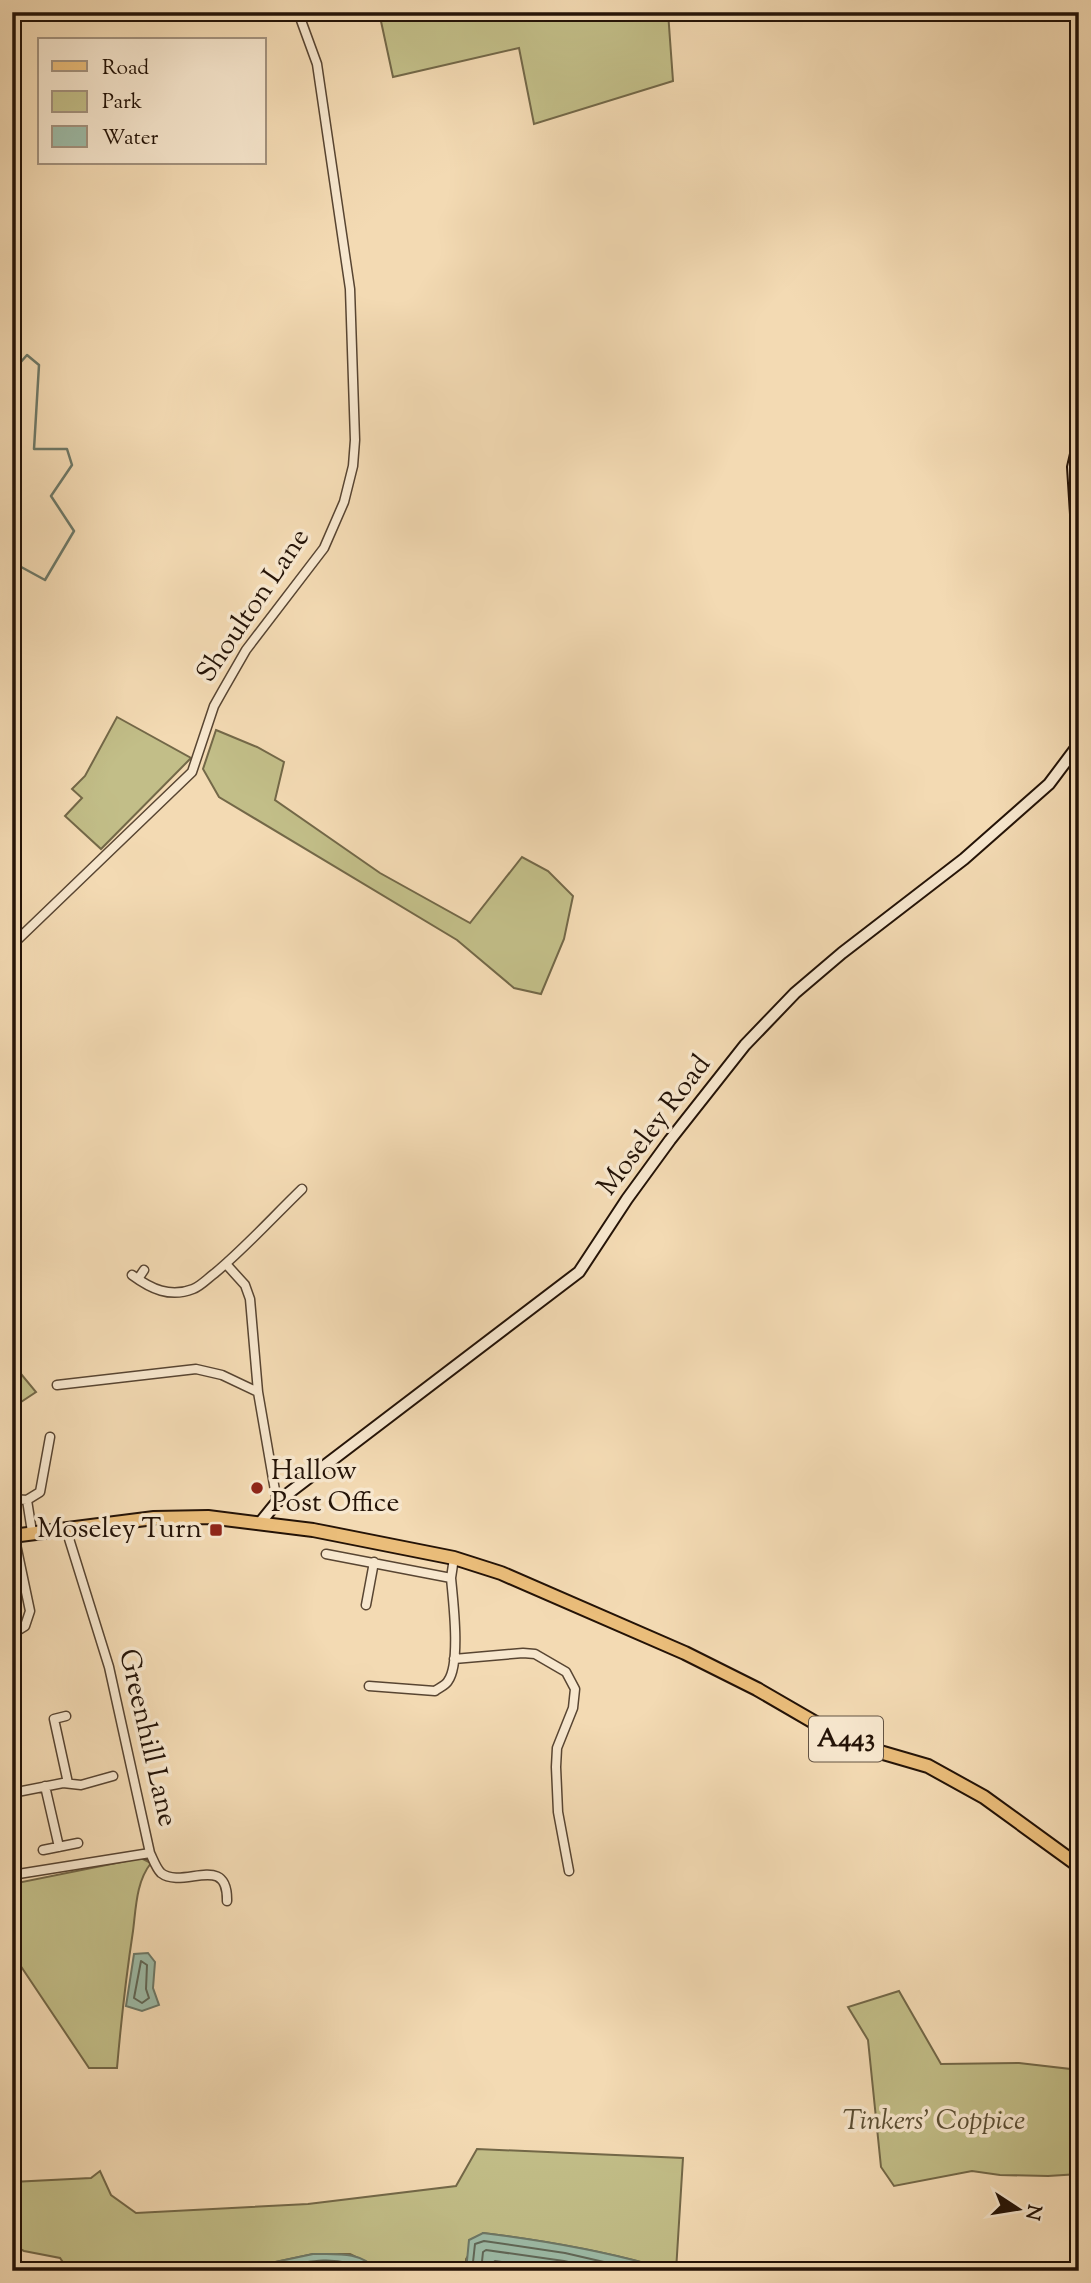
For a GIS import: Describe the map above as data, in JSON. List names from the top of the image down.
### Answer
{
  "streets": {
    "main road": ["A443"],
    "street": ["Shoulton Lane", "Moseley Road", "Greenhill Lane"]
  },
  "crossings": [
    ["Moseley Road", "A443"],
    ["Greenhill Lane", "A443"]
  ],
  "parks": ["Tinkers' Coppice"],
  "places": {
    "other": ["Hallow Post Office"],
    "transit": ["Moseley Turn"]
  },
  "legend": ["Road", "Park", "Water"],
  "north": "right"
}
